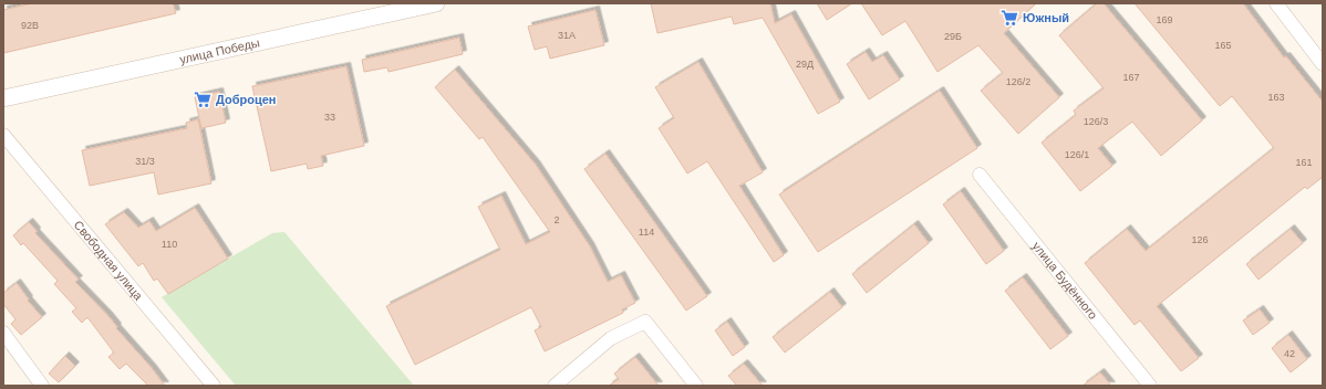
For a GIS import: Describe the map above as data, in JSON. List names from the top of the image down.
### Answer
{
  "streets": {
    "street": ["улица Победы", "Свободная улица", "улица Будённого"]
  },
  "places": {
    "supermarket": ["Южный", "Доброцен"]
  },
  "house_numbers": [
    "169",
    "92В",
    "31А",
    "29Б",
    "165",
    "29Д",
    "167",
    "126/2",
    "163",
    "33",
    "126/3",
    "126/1",
    "31/3",
    "161",
    "2",
    "114",
    "126",
    "110",
    "42"
  ]
}
